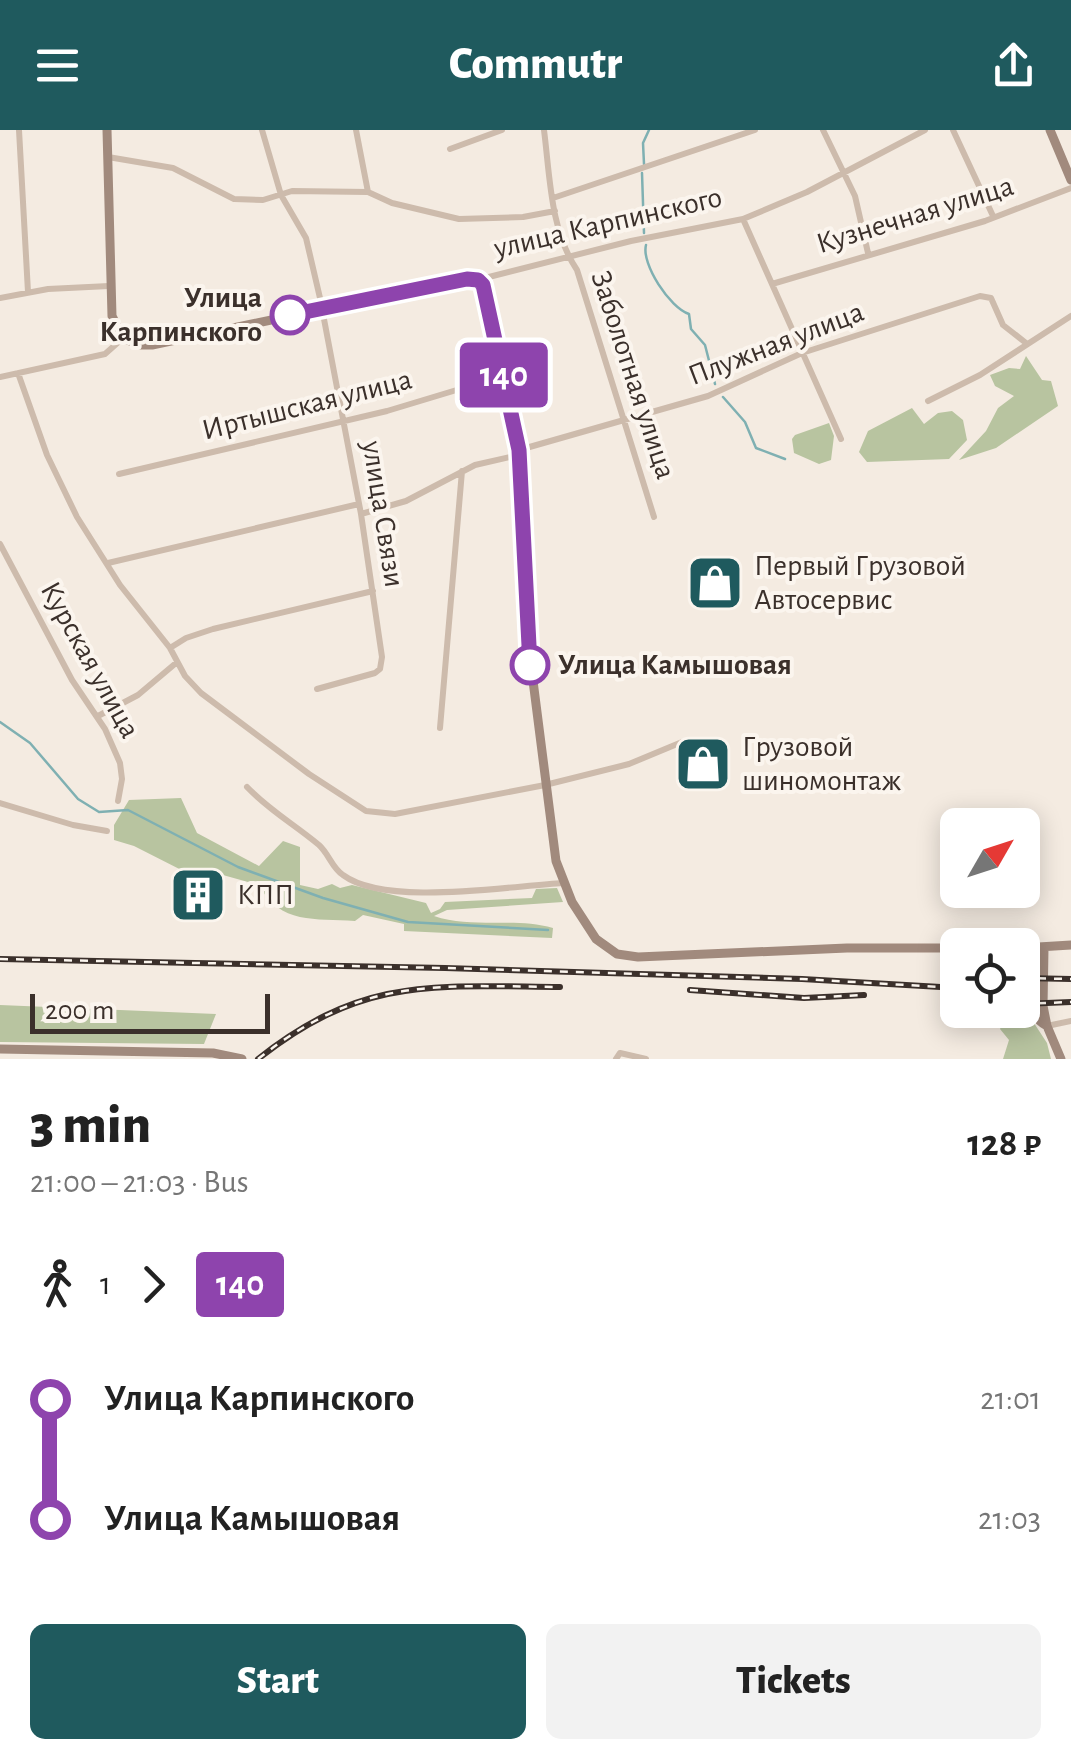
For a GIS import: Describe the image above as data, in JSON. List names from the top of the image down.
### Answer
{
  "streets": {
    "main road": ["улица Карпинского"],
    "street": [
      "Кузнечная улица",
      "Плужная улица",
      "Заболотная улица",
      "Иртышская улица",
      "улица Связи",
      "Курская улица"
    ]
  },
  "crossings": [
    ["улица Карпинского", "Заболотная улица"],
    ["улица Карпинского", "улица Связи"],
    ["Плужная улица", "Заболотная улица"],
    ["Плужная улица", "улица Связи"],
    ["Иртышская улица", "улица Связи"]
  ],
  "places": {
    "other": ["Улица Карпинского", "Улица Камышовая"],
    "shop": ["Первый Грузовой Автосервис", "Грузовой шиномонтаж"],
    "building": ["КПП"]
  },
  "lines": ["bus line 140"],
  "scale_bar": "200 m",
  "north": "top right",
  "page": {
    "header": "Commutr",
    "on_map": "140",
    "scale": "200 m",
    "heading": ["3 min", "21:00 – 21:03 · Bus", "128 ₽"],
    "legs": ["1", "140"],
    "list": [
      {
        "name": "Улица Карпинского",
        "value": "21:01"
      },
      {
        "name": "Улица Камышовая",
        "value": "21:03"
      }
    ],
    "buttons": ["Start", "Tickets"]
  }
}
